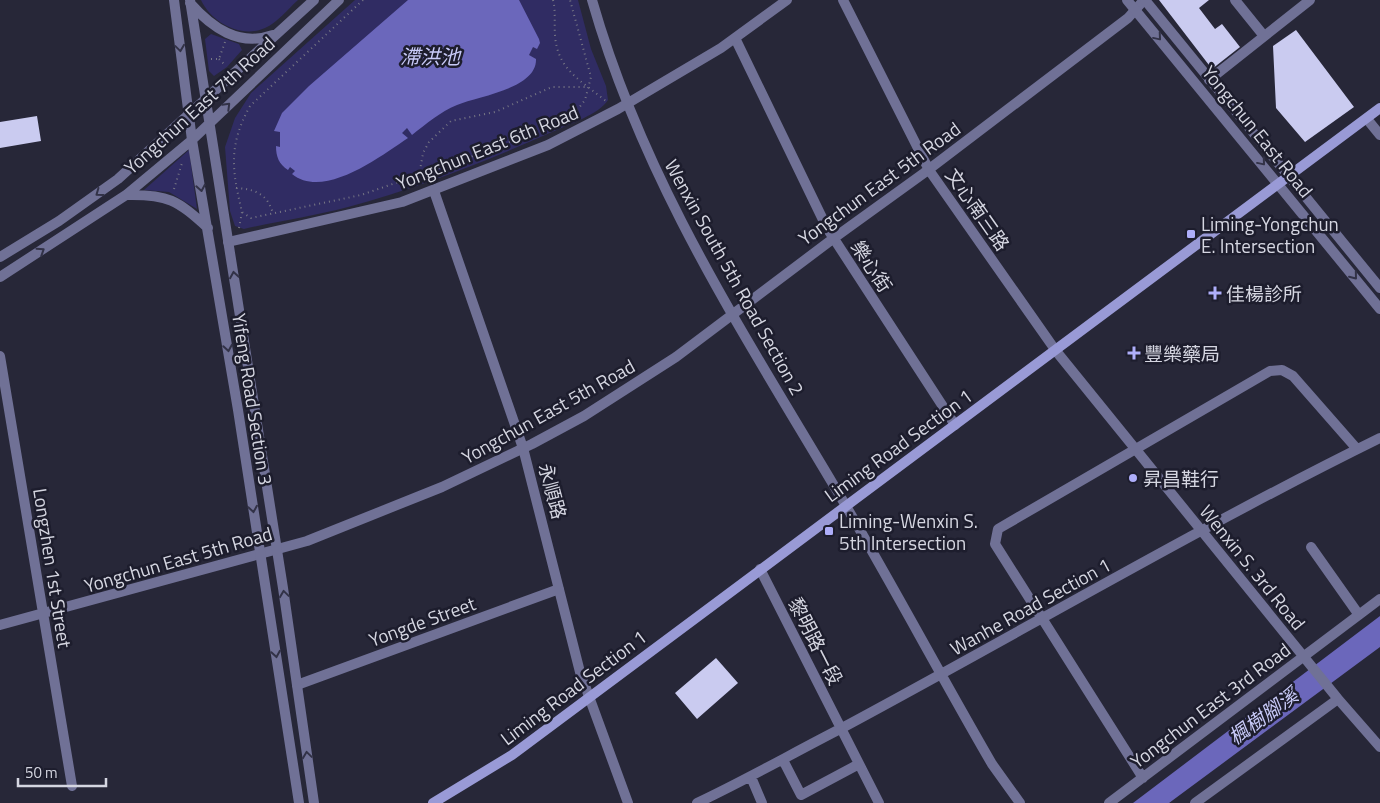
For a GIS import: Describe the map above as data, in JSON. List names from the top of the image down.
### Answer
{
  "streets": {
    "main road": ["Liming Road Section 1"],
    "street": [
      "Yongchun East 7th Road",
      "Yongchun East Road",
      "Yongchun East 6th Road",
      "Yongchun East 5th Road",
      "文心南三路",
      "樂心街",
      "Wenxin South 5th Road Section 2",
      "Yifeng Road Section 3",
      "永順路",
      "Wenxin S. 3rd Road",
      "Longzhen 1st Street",
      "Wanhe Road Section 1",
      "Yongde Street",
      "黎明路一段",
      "Yongchun East 3rd Road"
    ]
  },
  "crossings": [
    ["Yongchun East 7th Road", "Yifeng Road Section 3"],
    ["Yongchun East Road", "Yongchun East 5th Road"],
    ["Yongchun East Road", "Liming Road Section 1"],
    ["Yongchun East 6th Road", "樂心街"],
    ["Yongchun East 6th Road", "Wenxin South 5th Road Section 2"],
    ["Yongchun East 6th Road", "Yifeng Road Section 3"],
    ["Yongchun East 6th Road", "永順路"],
    ["Yongchun East 5th Road", "文心南三路"],
    ["Yongchun East 5th Road", "樂心街"],
    ["Yongchun East 5th Road", "Wenxin South 5th Road Section 2"],
    ["Yongchun East 5th Road", "Yifeng Road Section 3"],
    ["Yongchun East 5th Road", "永順路"],
    ["Yongchun East 5th Road", "Longzhen 1st Street"],
    ["文心南三路", "Liming Road Section 1"],
    ["文心南三路", "Wenxin S. 3rd Road"],
    ["樂心街", "Liming Road Section 1"],
    ["Wenxin South 5th Road Section 2", "Liming Road Section 1"],
    ["Wenxin South 5th Road Section 2", "Wanhe Road Section 1"],
    ["Yifeng Road Section 3", "Yongde Street"],
    ["Liming Road Section 1", "永順路"],
    ["Liming Road Section 1", "Wenxin S. 3rd Road"],
    ["Liming Road Section 1", "黎明路一段"],
    ["永順路", "Yongde Street"],
    ["Wenxin S. 3rd Road", "Wanhe Road Section 1"],
    ["Wenxin S. 3rd Road", "Yongchun East 3rd Road"],
    ["Wanhe Road Section 1", "黎明路一段"]
  ],
  "water": ["滯洪池", "楓樹腳溪"],
  "places": {
    "transit": ["Liming-Yongchun E. Intersection", "Liming-Wenxin S. 5th Intersection"],
    "health": ["佳楊診所", "豐樂藥局"],
    "other": ["昇昌鞋行"]
  },
  "scale_bar": "50 m"
}
